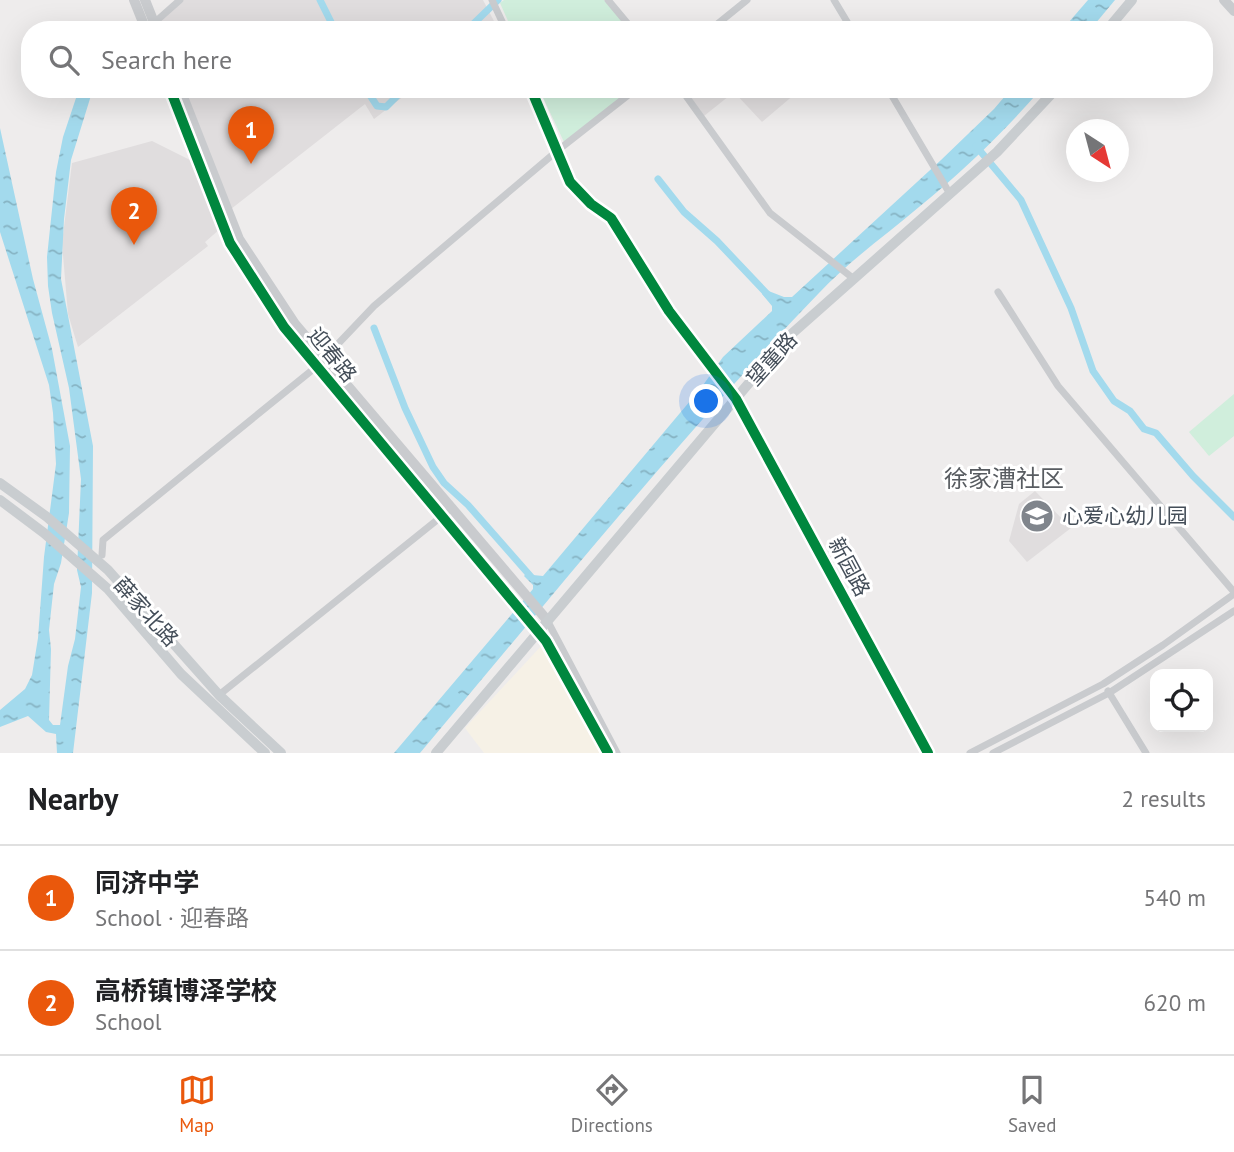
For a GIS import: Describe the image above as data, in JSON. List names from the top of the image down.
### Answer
{
  "streets": {
    "main road": ["望童路", "薛家北路"],
    "street": ["迎春路", "新园路"]
  },
  "crossings": [
    ["迎春路", "望童路"],
    ["望童路", "新园路"]
  ],
  "districts": ["徐家漕社区"],
  "places": {
    "school or university": ["心爱心幼儿园"]
  },
  "north": "bottom right",
  "page": {
    "search": "Search here",
    "pins": ["1", "2"],
    "heading": ["Nearby", "2 results"],
    "list": [
      {
        "mark": "1",
        "name": "同济中学",
        "note": "School · 迎春路",
        "value": "540 m"
      },
      {
        "mark": "2",
        "name": "高桥镇博泽学校",
        "note": "School",
        "value": "620 m"
      }
    ],
    "nav": ["Map", "Directions", "Saved"]
  }
}
